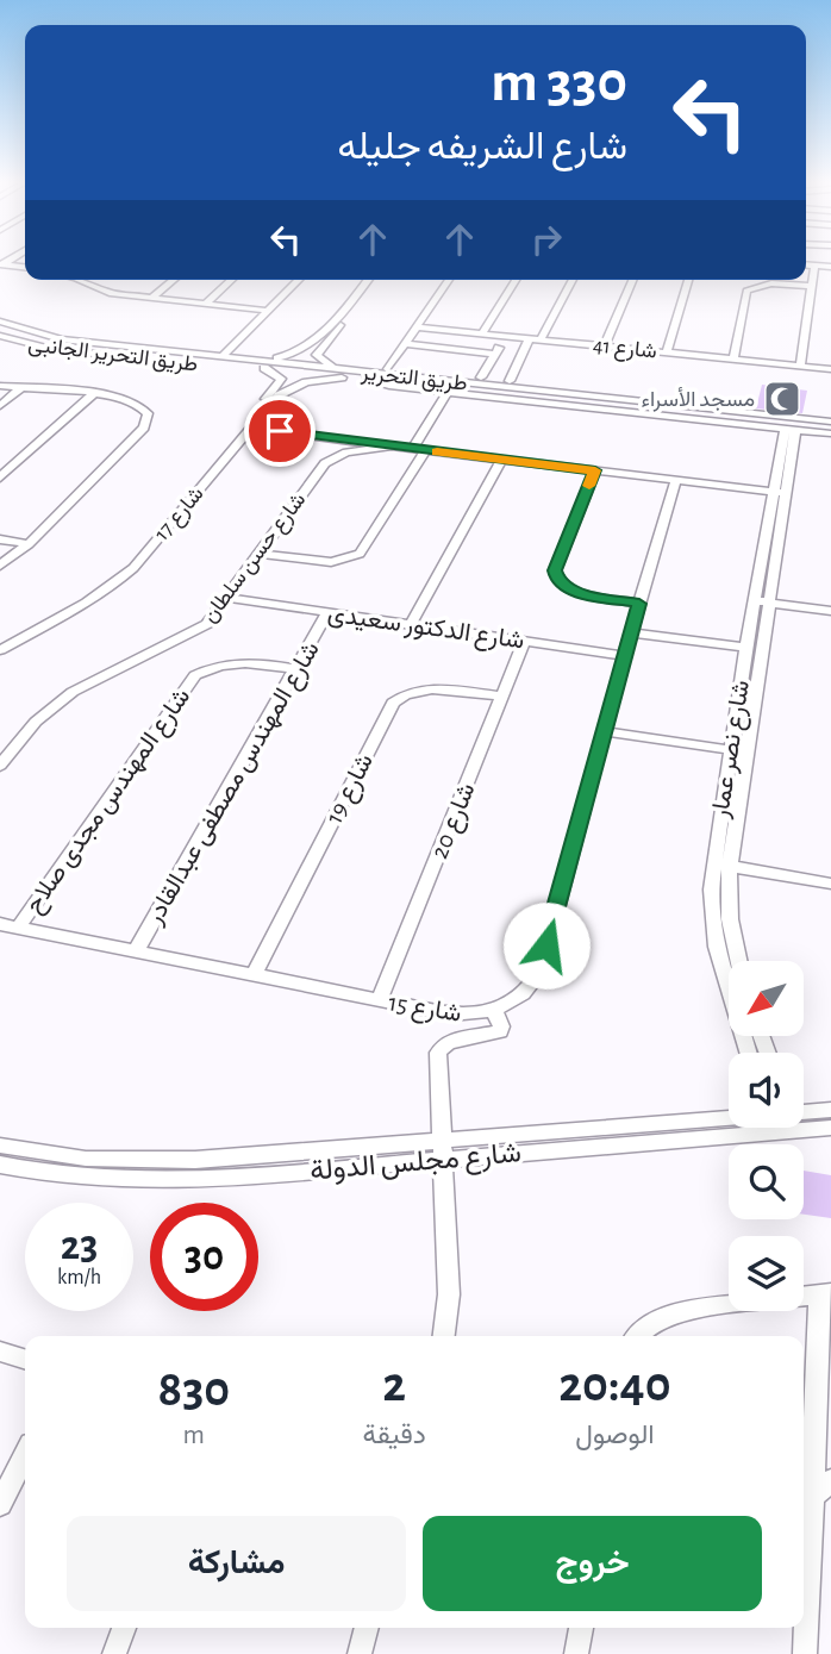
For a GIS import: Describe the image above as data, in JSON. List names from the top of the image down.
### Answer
{
  "streets": {
    "street": [
      "شارع 41",
      "طريق التحرير الجانبى",
      "طريق التحرير",
      "شارع 17",
      "شارع حسن سلطان",
      "شارع الدكتور سعيدى",
      "شارع نصر عمار",
      "شارع المهندس مصطفى عبدالقادر",
      "شارع 19",
      "شارع المهندس مجدى صلاح",
      "شارع 20",
      "شارع 15",
      "شارع مجلس الدولة"
    ]
  },
  "crossings": [
    ["طريق التحرير الجانبى", "طريق التحرير"],
    ["طريق التحرير", "شارع 17"],
    ["شارع حسن سلطان", "شارع الدكتور سعيدى"],
    ["شارع حسن سلطان", "شارع نصر عمار"],
    ["شارع حسن سلطان", "شارع 15"],
    ["شارع الدكتور سعيدى", "شارع المهندس مصطفى عبدالقادر"],
    ["شارع الدكتور سعيدى", "شارع 20"],
    ["شارع الدكتور سعيدى", "شارع 15"],
    ["شارع المهندس مصطفى عبدالقادر", "شارع المهندس مجدى صلاح"],
    ["شارع المهندس مصطفى عبدالقادر", "شارع 15"],
    ["شارع 19", "شارع 20"],
    ["شارع 19", "شارع 15"],
    ["شارع المهندس مجدى صلاح", "شارع 15"],
    ["شارع 20", "شارع 15"]
  ],
  "places": {
    "mosque": ["مسجد الأسراء"]
  },
  "north": "bottom left",
  "page": {
    "turn": ["330 m", "شارع الشريفه جليله"],
    "speed": "23 km/h",
    "limit": "30",
    "eta": [
      "20:40",
      "الوصول",
      "2",
      "دقيقة",
      "830",
      "m"
    ],
    "buttons": ["خروج", "مشاركة"]
  }
}
